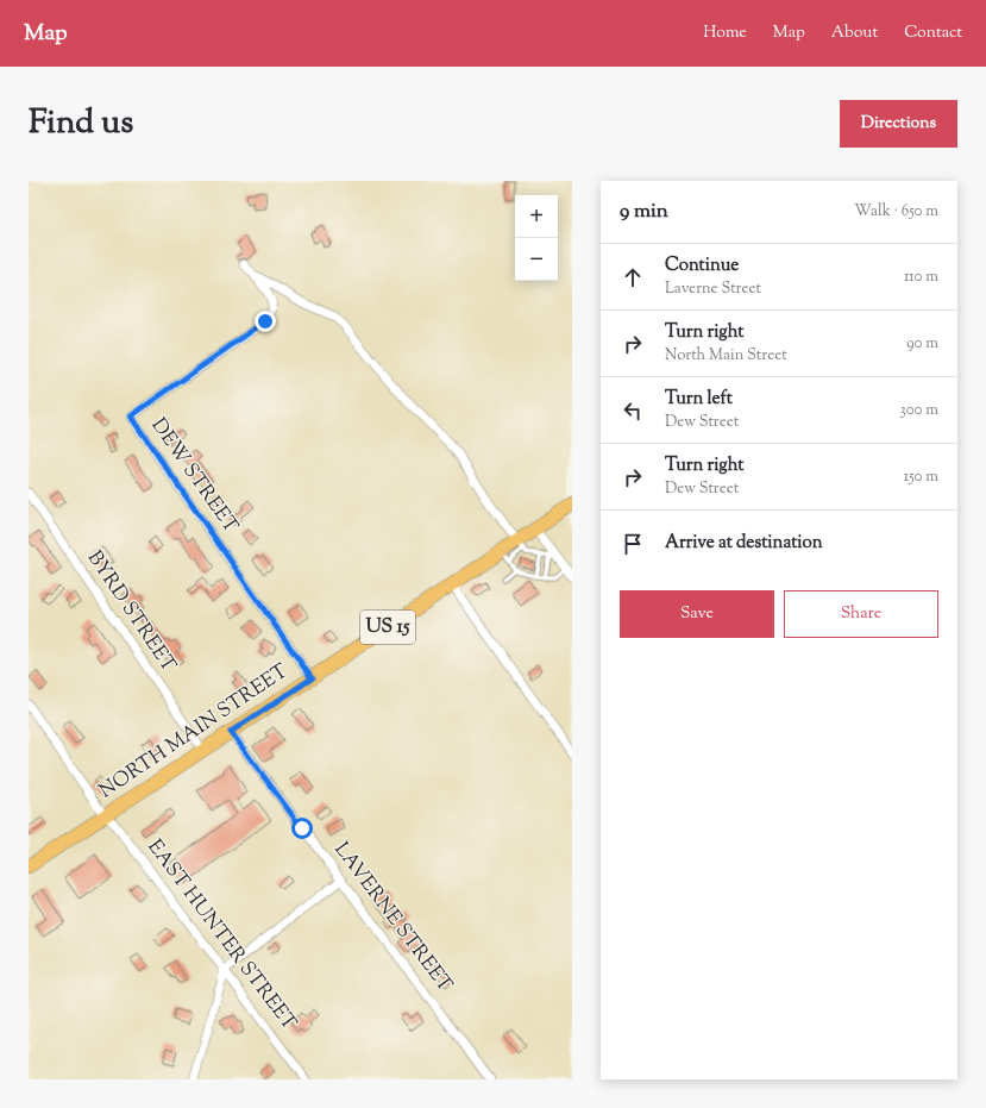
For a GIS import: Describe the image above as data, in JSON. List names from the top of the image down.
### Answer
{
  "streets": {
    "main road": ["US 15", "NORTH MAIN STREET"],
    "street": [
      "DEW STREET",
      "BYRD STREET",
      "LAVERNE STREET",
      "EAST HUNTER STREET"
    ]
  },
  "crossings": [
    ["DEW STREET", "NORTH MAIN STREET"],
    ["BYRD STREET", "NORTH MAIN STREET"],
    ["NORTH MAIN STREET", "LAVERNE STREET"],
    ["NORTH MAIN STREET", "EAST HUNTER STREET"]
  ],
  "page": {
    "header": "Map",
    "nav": [
      "Home",
      "Map",
      "About",
      "Contact"
    ],
    "title": "Find us",
    "buttons": [
      "Directions",
      ["Save", "Share"]
    ],
    "heading": ["9 min", "Walk · 650 m"],
    "map_buttons": ["+", "−"],
    "list": [
      ["Continue", "Laverne Street", "110 m"],
      ["Turn right", "North Main Street", "90 m"],
      ["Turn left", "Dew Street", "300 m"],
      ["Turn right", "Dew Street", "150 m"],
      "Arrive at destination"
    ]
  }
}
